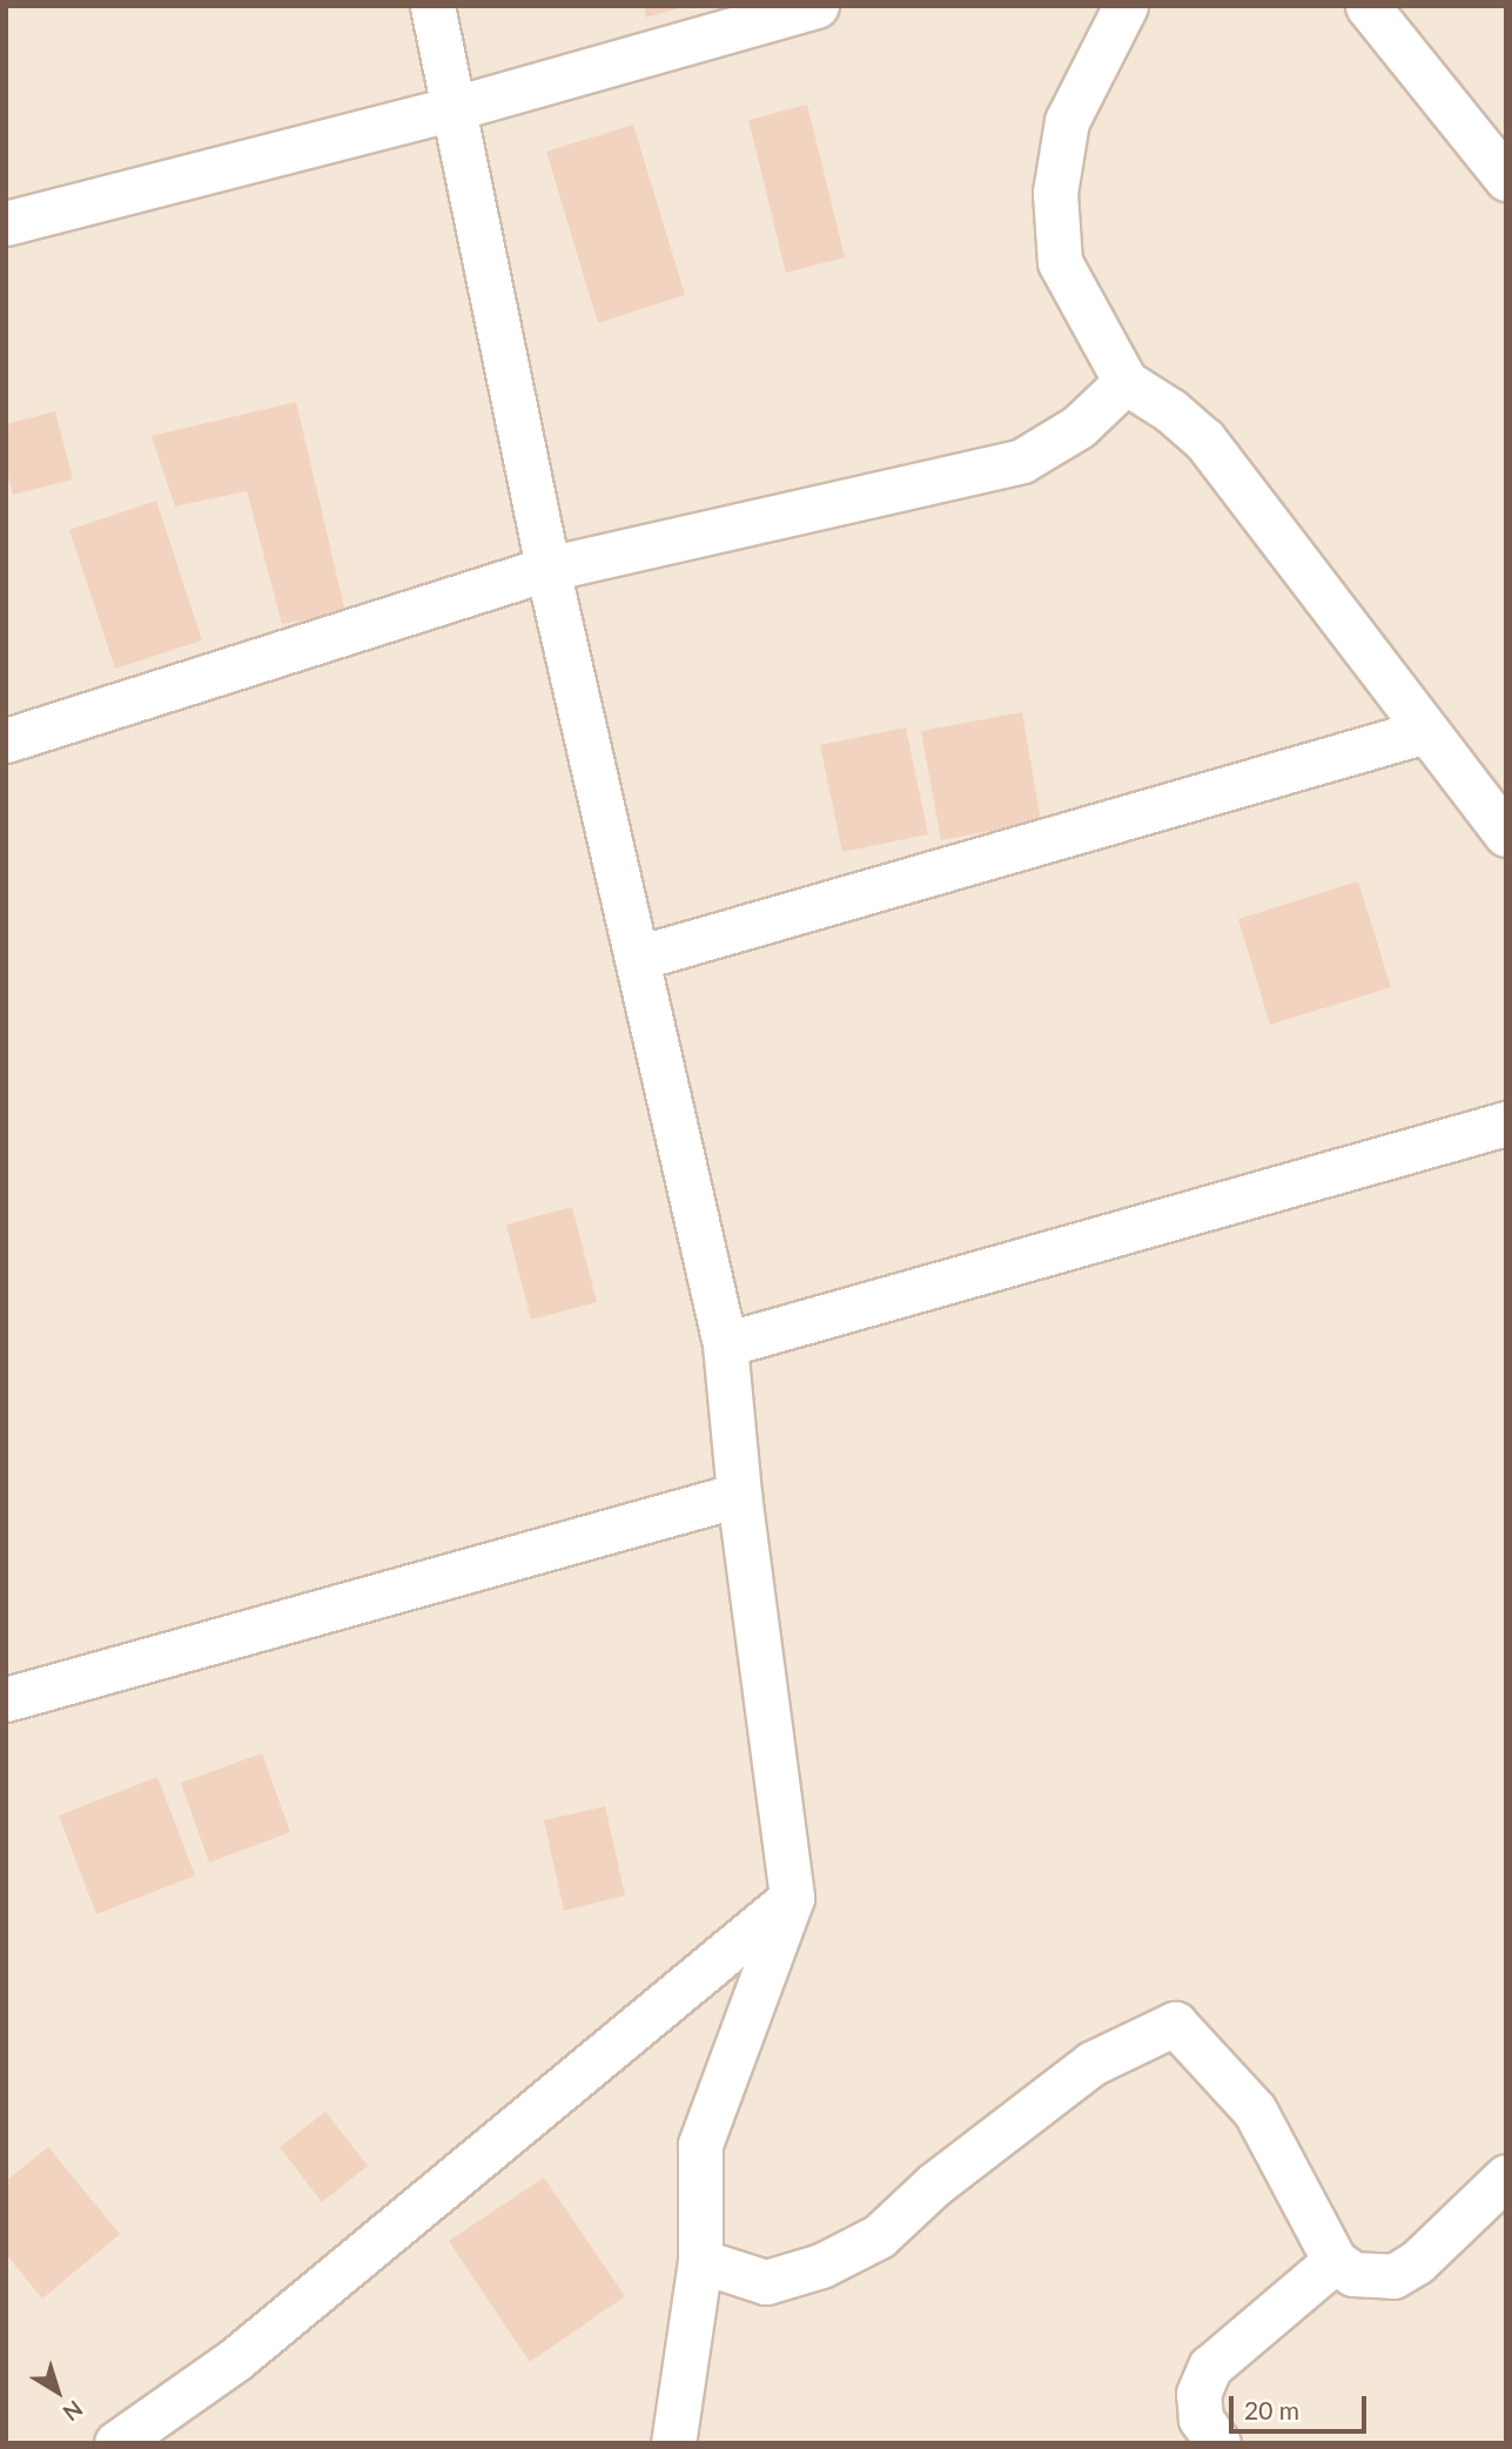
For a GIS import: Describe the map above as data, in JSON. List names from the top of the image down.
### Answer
{
  "scale_bar": "20 m",
  "north": "bottom right"
}
